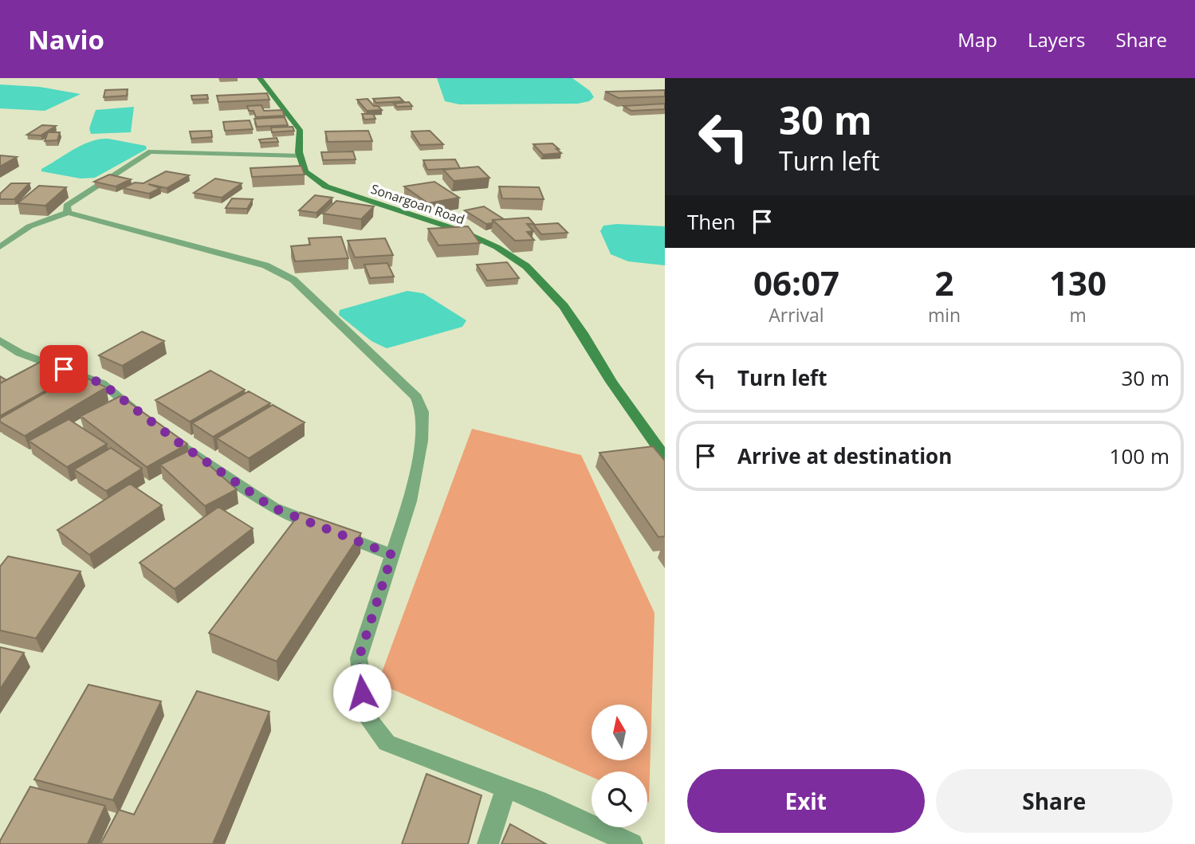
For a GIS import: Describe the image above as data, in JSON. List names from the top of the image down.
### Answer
{
  "streets": {
    "main road": ["Sonargoan Road"]
  },
  "north": "top",
  "page": {
    "header": "Navio",
    "nav": ["Map", "Layers", "Share"],
    "turn": ["30 m", "Turn left"],
    "then": "Then",
    "eta": [
      "06:07",
      "Arrival",
      "2",
      "min",
      "130",
      "m"
    ],
    "list": [
      {
        "name": "Turn left",
        "value": "30 m"
      },
      {
        "name": "Arrive at destination",
        "value": "100 m"
      }
    ],
    "buttons": ["Exit", "Share"]
  }
}
